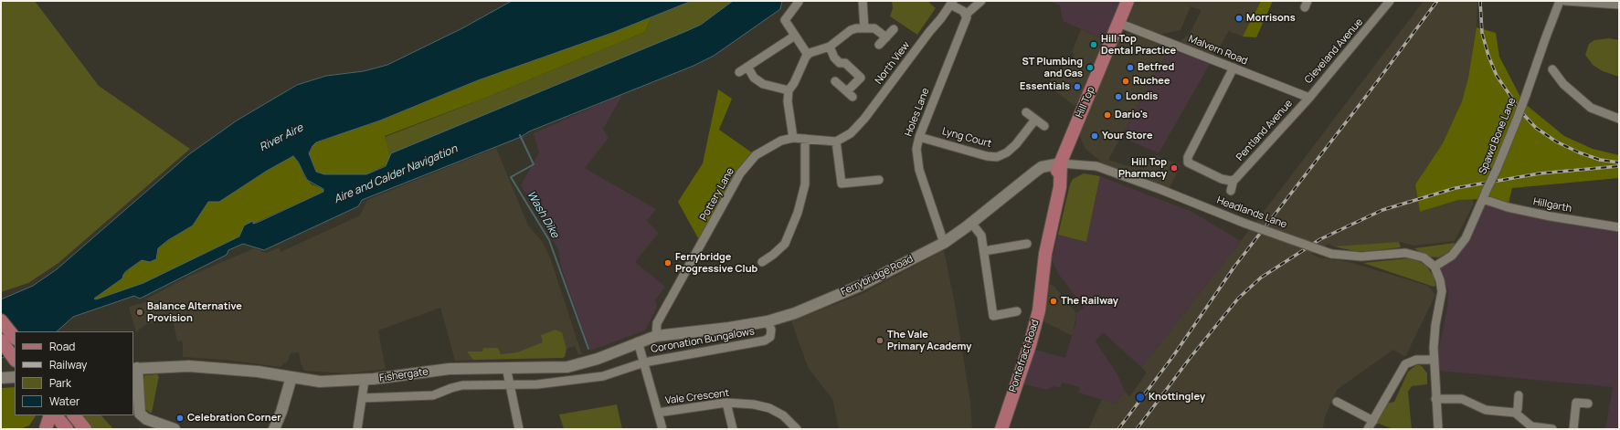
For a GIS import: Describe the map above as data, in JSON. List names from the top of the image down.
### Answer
{
  "streets": {
    "main road": [
      "Hill Top",
      "Ferrybridge Road",
      "Pontefract Road",
      "Fishergate"
    ],
    "street": [
      "Malvern Road",
      "Cleveland Avenue",
      "North View",
      "Holes Lane",
      "Pentland Avenue",
      "Spawd Bone Lane",
      "Lyng Court",
      "Pottery Lane",
      "Hillgarth",
      "Headlands Lane",
      "Coronation Bungalows",
      "Vale Crescent"
    ]
  },
  "crossings": [
    ["Malvern Road", "Cleveland Avenue"],
    ["Malvern Road", "Hill Top"],
    ["Malvern Road", "Pentland Avenue"],
    ["Cleveland Avenue", "Pentland Avenue"],
    ["North View", "Pottery Lane"],
    ["Hill Top", "Headlands Lane"],
    ["Hill Top", "Ferrybridge Road"],
    ["Hill Top", "Pontefract Road"],
    ["Holes Lane", "Lyng Court"],
    ["Holes Lane", "Ferrybridge Road"],
    ["Spawd Bone Lane", "Hillgarth"],
    ["Spawd Bone Lane", "Headlands Lane"],
    ["Pottery Lane", "Fishergate"],
    ["Headlands Lane", "Ferrybridge Road"],
    ["Headlands Lane", "Pontefract Road"],
    ["Ferrybridge Road", "Coronation Bungalows"],
    ["Ferrybridge Road", "Pontefract Road"],
    ["Ferrybridge Road", "Fishergate"],
    ["Coronation Bungalows", "Vale Crescent"],
    ["Fishergate", "Vale Crescent"]
  ],
  "water": ["River Aire", "Aire and Calder Navigation", "Wash Dike"],
  "places": [
    "Morrisons",
    "Hill Top Dental Practice",
    "ST Plumbing and Gas",
    "Betfred",
    "Ruchee",
    "Essentials",
    "Londis",
    "Dario's",
    "Your Store",
    "Hill Top Pharmacy",
    "Ferrybridge Progressive Club",
    "The Railway",
    "Balance Alternative Provision",
    "The Vale Primary Academy",
    "Knottingley",
    "Celebration Corner"
  ],
  "legend": [
    "Road",
    "Railway",
    "Park",
    "Water"
  ]
}
